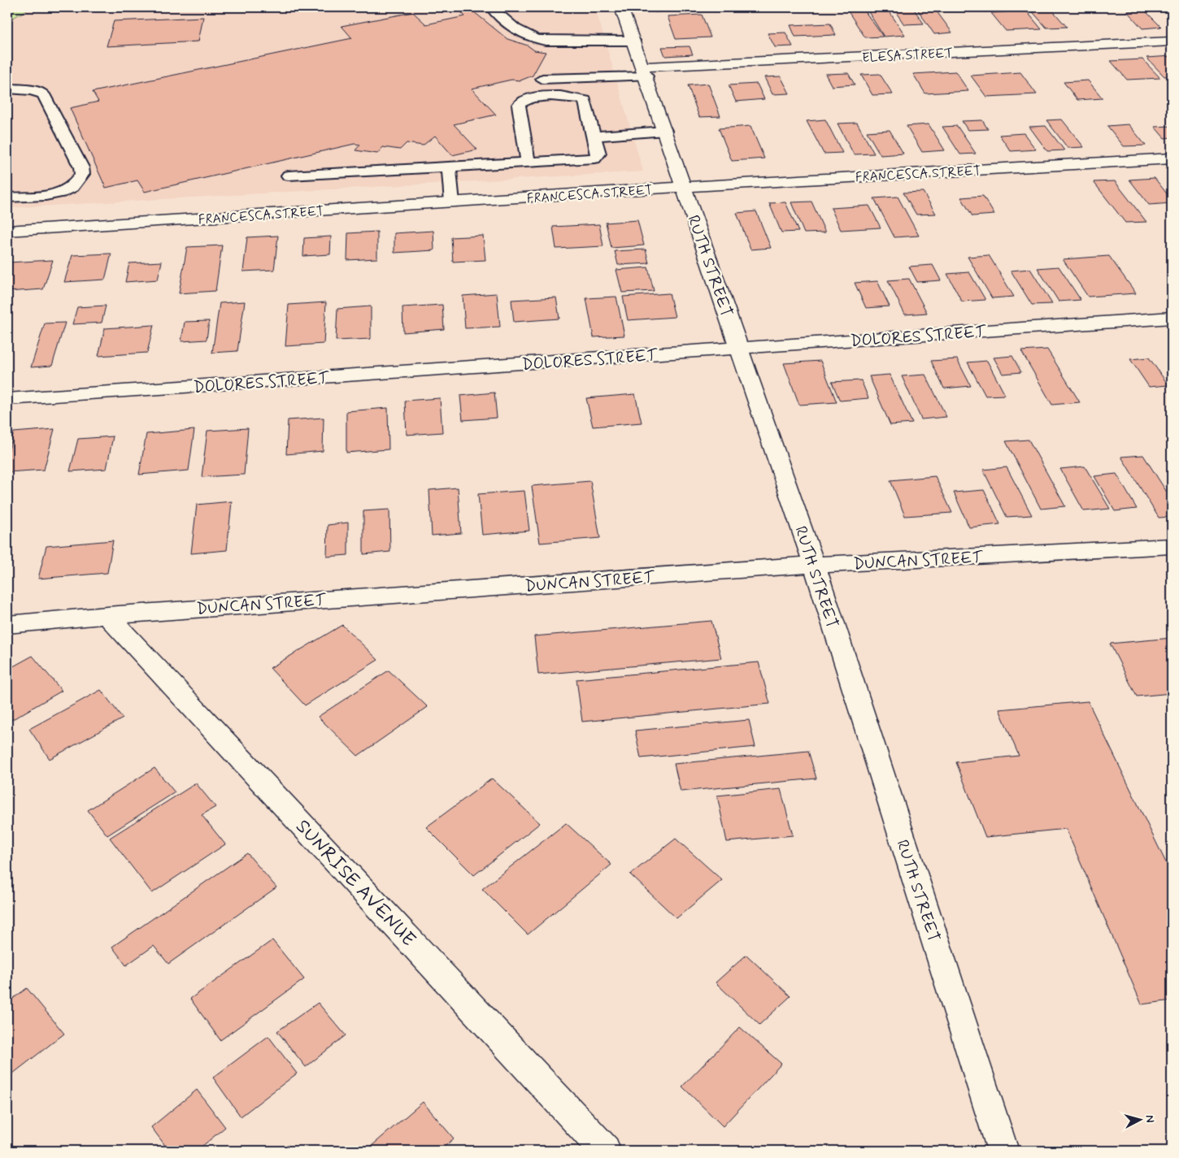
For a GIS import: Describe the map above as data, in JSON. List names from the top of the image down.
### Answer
{
  "streets": {
    "street": [
      "ELESA STREET",
      "FRANCESCA STREET",
      "RUTH STREET",
      "DOLORES STREET",
      "DUNCAN STREET",
      "SUNRISE AVENUE"
    ]
  },
  "crossings": [
    ["ELESA STREET", "RUTH STREET"],
    ["FRANCESCA STREET", "RUTH STREET"],
    ["RUTH STREET", "DOLORES STREET"],
    ["RUTH STREET", "DUNCAN STREET"],
    ["DUNCAN STREET", "SUNRISE AVENUE"]
  ],
  "north": "right"
}
